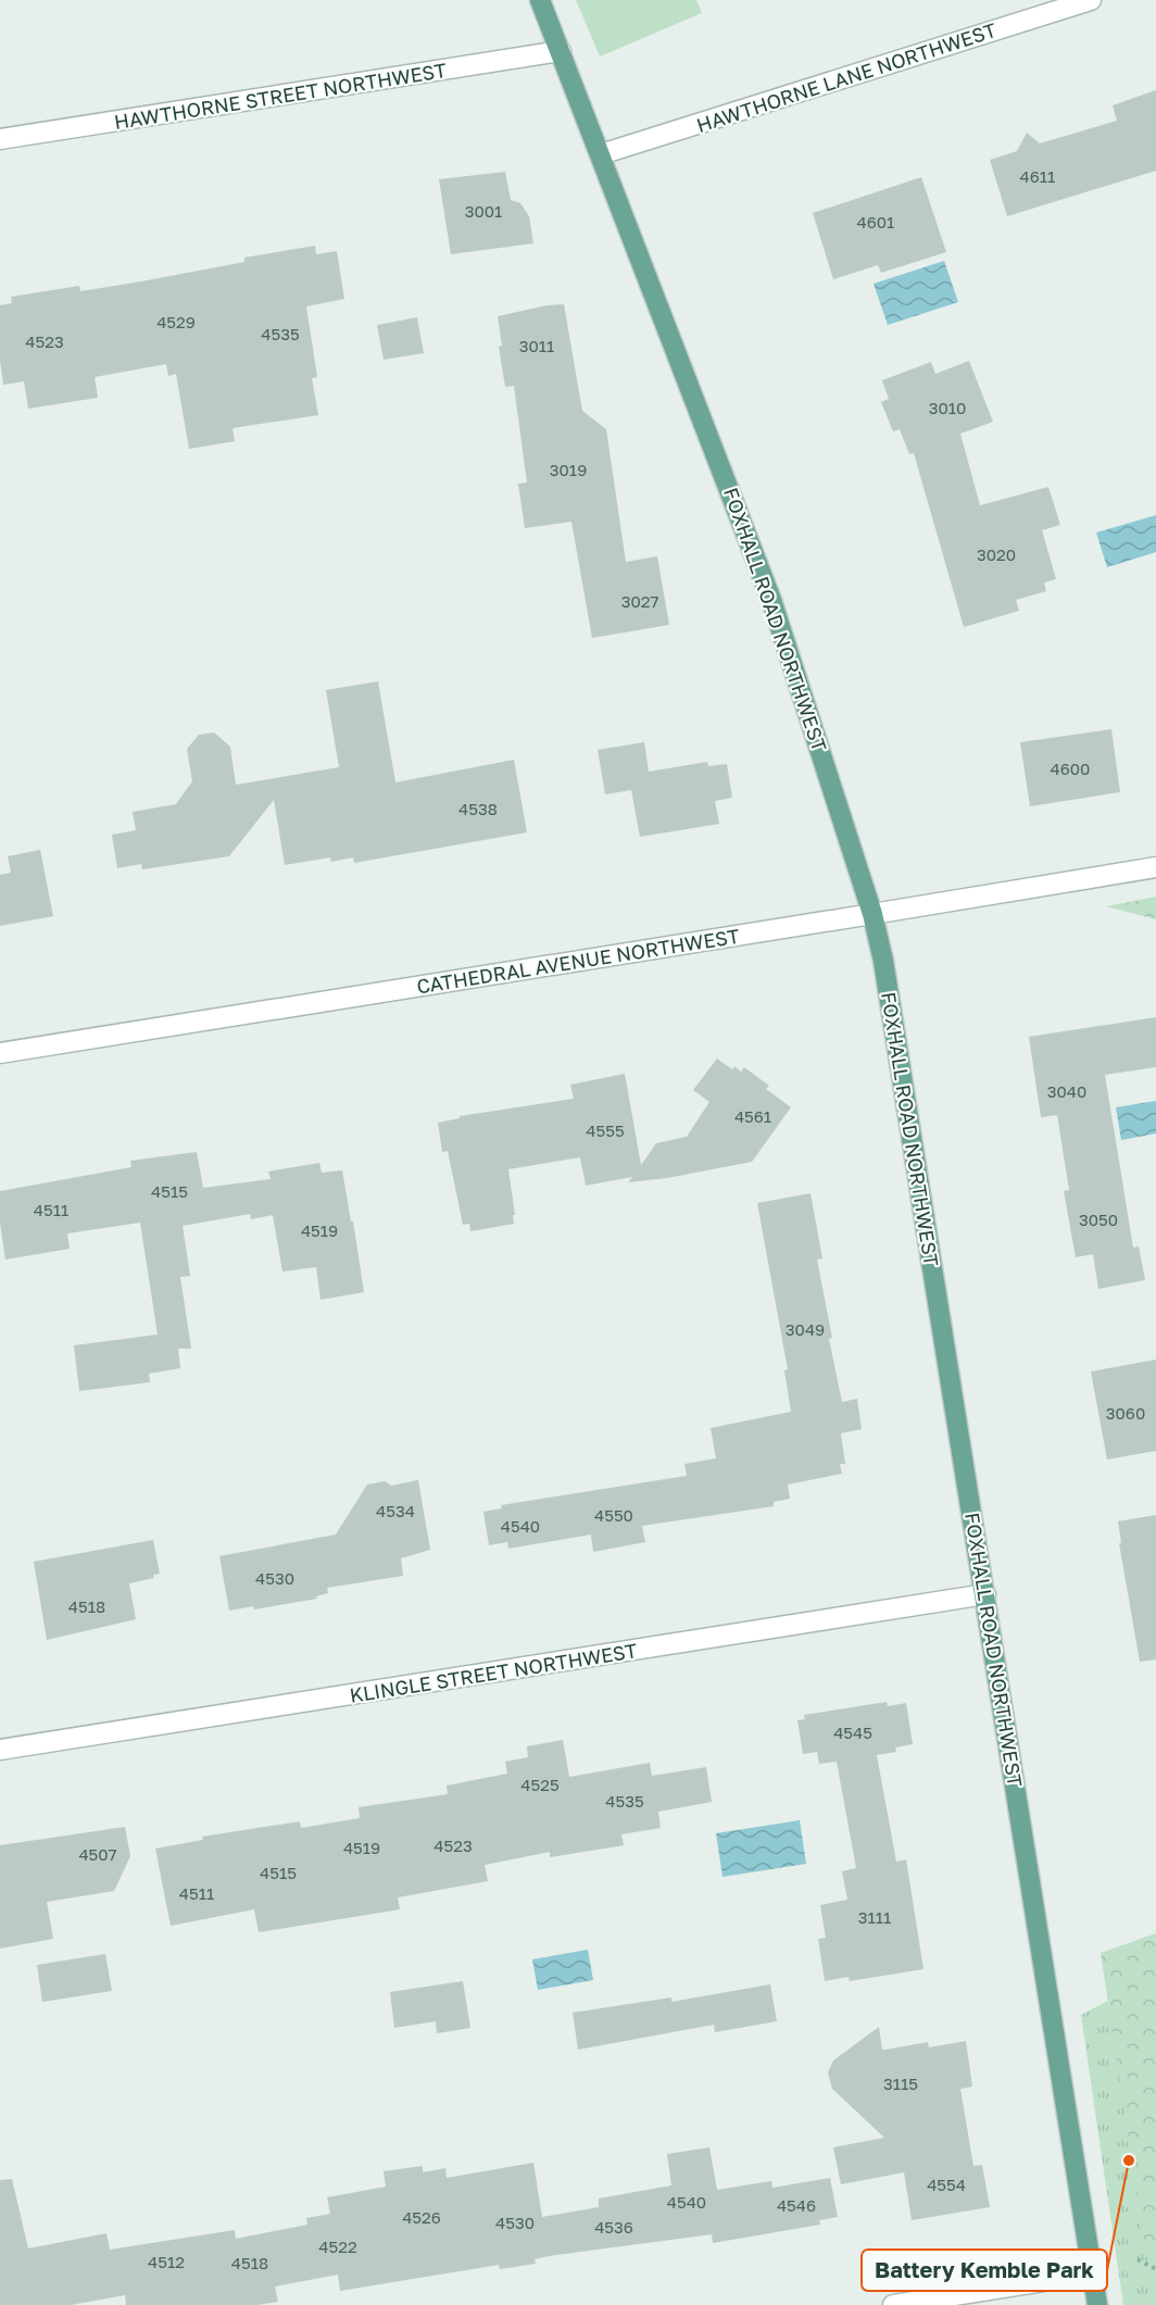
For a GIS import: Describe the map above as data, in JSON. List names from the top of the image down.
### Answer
{
  "streets": {
    "main road": ["FOXHALL ROAD NORTHWEST"],
    "street": [
      "HAWTHORNE LANE NORTHWEST",
      "HAWTHORNE STREET NORTHWEST",
      "CATHEDRAL AVENUE NORTHWEST",
      "KLINGLE STREET NORTHWEST"
    ]
  },
  "crossings": [
    ["HAWTHORNE LANE NORTHWEST", "FOXHALL ROAD NORTHWEST"],
    ["HAWTHORNE STREET NORTHWEST", "FOXHALL ROAD NORTHWEST"],
    ["FOXHALL ROAD NORTHWEST", "CATHEDRAL AVENUE NORTHWEST"],
    ["FOXHALL ROAD NORTHWEST", "KLINGLE STREET NORTHWEST"]
  ],
  "places": ["Battery Kemble Park"],
  "house_numbers": [
    "4611",
    "3001",
    "4601",
    "4529",
    "4535",
    "4523",
    "3011",
    "3010",
    "3019",
    "3020",
    "3027",
    "4600",
    "4538",
    "3040",
    "4561",
    "4555",
    "4515",
    "4511",
    "3050",
    "4519",
    "3049",
    "3060",
    "4534",
    "4550",
    "4540",
    "4530",
    "4518",
    "4545",
    "4525",
    "4535",
    "4523",
    "4519",
    "4507",
    "4515",
    "4511",
    "3111",
    "3115",
    "4554",
    "4540",
    "4546",
    "4526",
    "4530",
    "4536",
    "4522",
    "4512",
    "4518"
  ]
}
